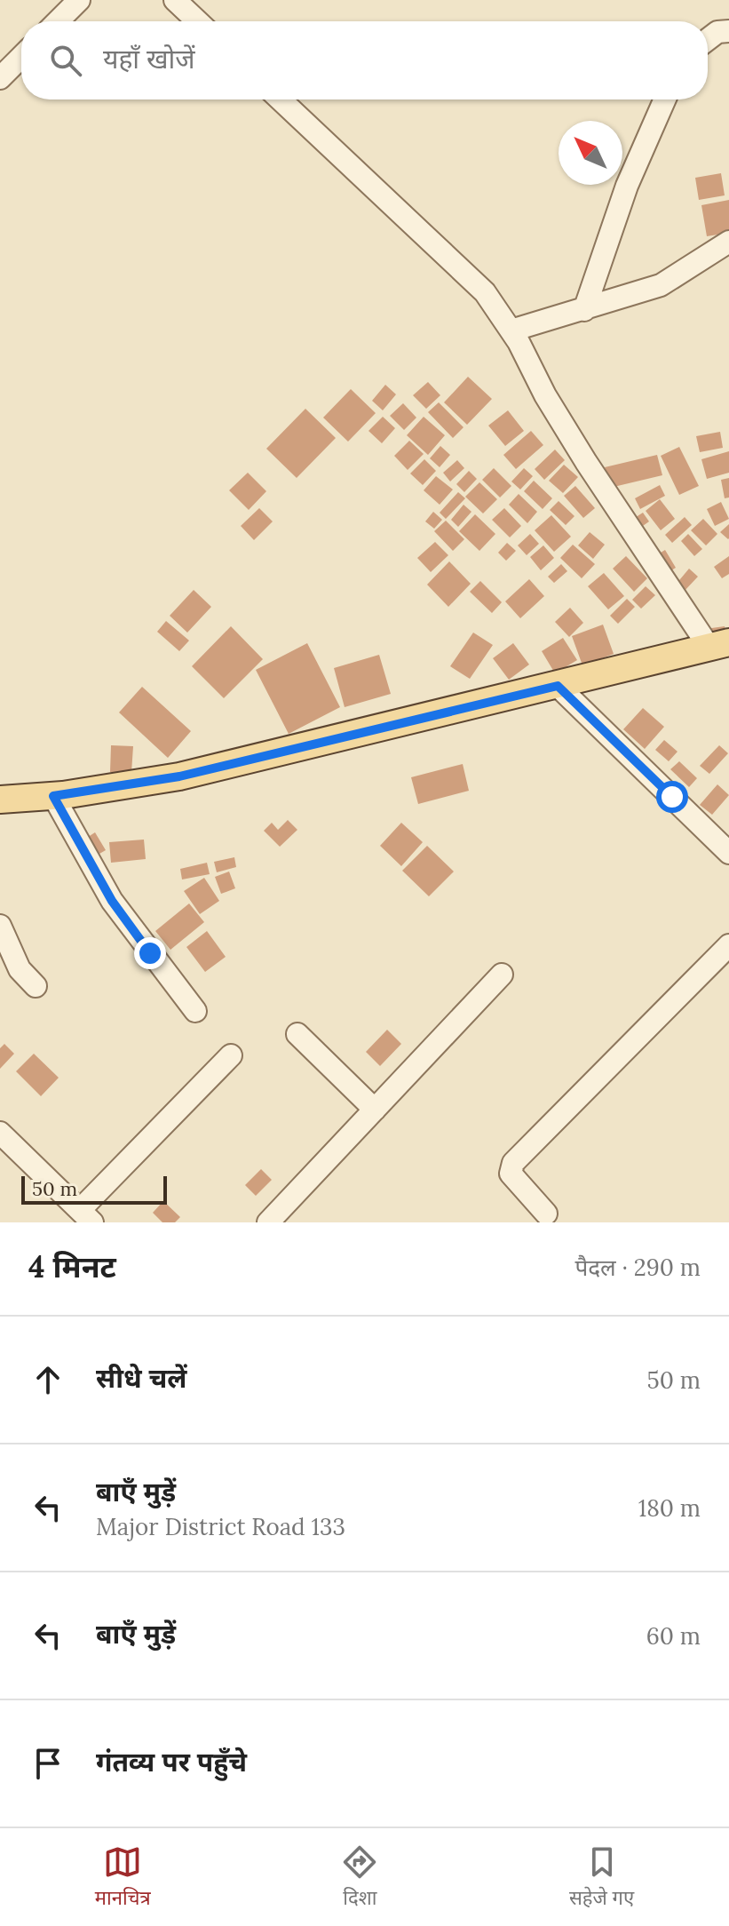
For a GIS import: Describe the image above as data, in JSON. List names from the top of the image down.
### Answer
{
  "scale_bar": "50 m",
  "north": "top left",
  "page": {
    "search": "यहाँ खोजें",
    "scale": "50 m",
    "heading": ["4 मिनट", "पैदल · 290 m"],
    "list": [
      ["सीधे चलें", "50 m"],
      ["बाएँ मुड़ें", "Major District Road 133", "180 m"],
      ["बाएँ मुड़ें", "60 m"],
      "गंतव्य पर पहुँचे"
    ],
    "nav": ["मानचित्र", "दिशा", "सहेजे गए"]
  }
}
